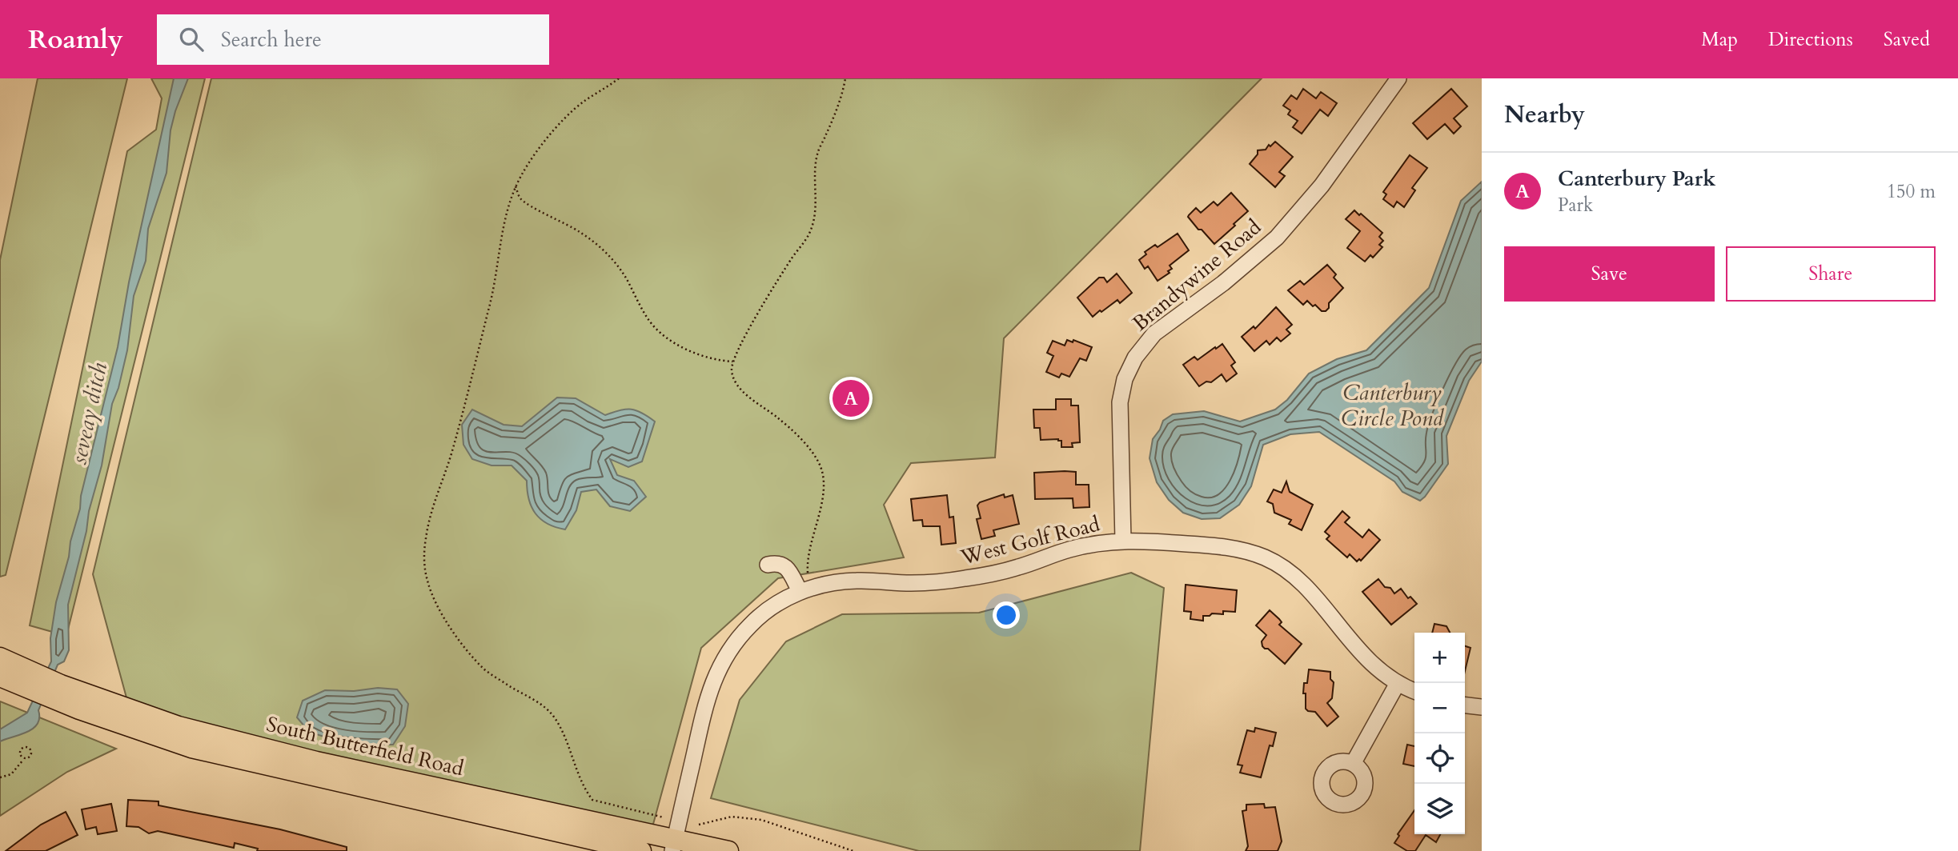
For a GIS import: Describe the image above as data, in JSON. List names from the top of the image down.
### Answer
{
  "streets": {
    "main road": ["South Butterfield Road"],
    "street": ["Brandywine Road", "West Golf Road"]
  },
  "crossings": [
    ["Brandywine Road", "West Golf Road"],
    ["West Golf Road", "South Butterfield Road"]
  ],
  "water": ["Canterbury Circle Pond", "seveay ditch"],
  "page": {
    "header": "Roamly",
    "search": "Search here",
    "nav": ["Map", "Directions", "Saved"],
    "heading": "Nearby",
    "list": [
      {
        "mark": "A",
        "name": "Canterbury Park",
        "note": "Park",
        "value": "150 m"
      }
    ],
    "buttons": ["Save", "Share"],
    "pins": "A",
    "map_buttons": ["+", "−"]
  }
}
